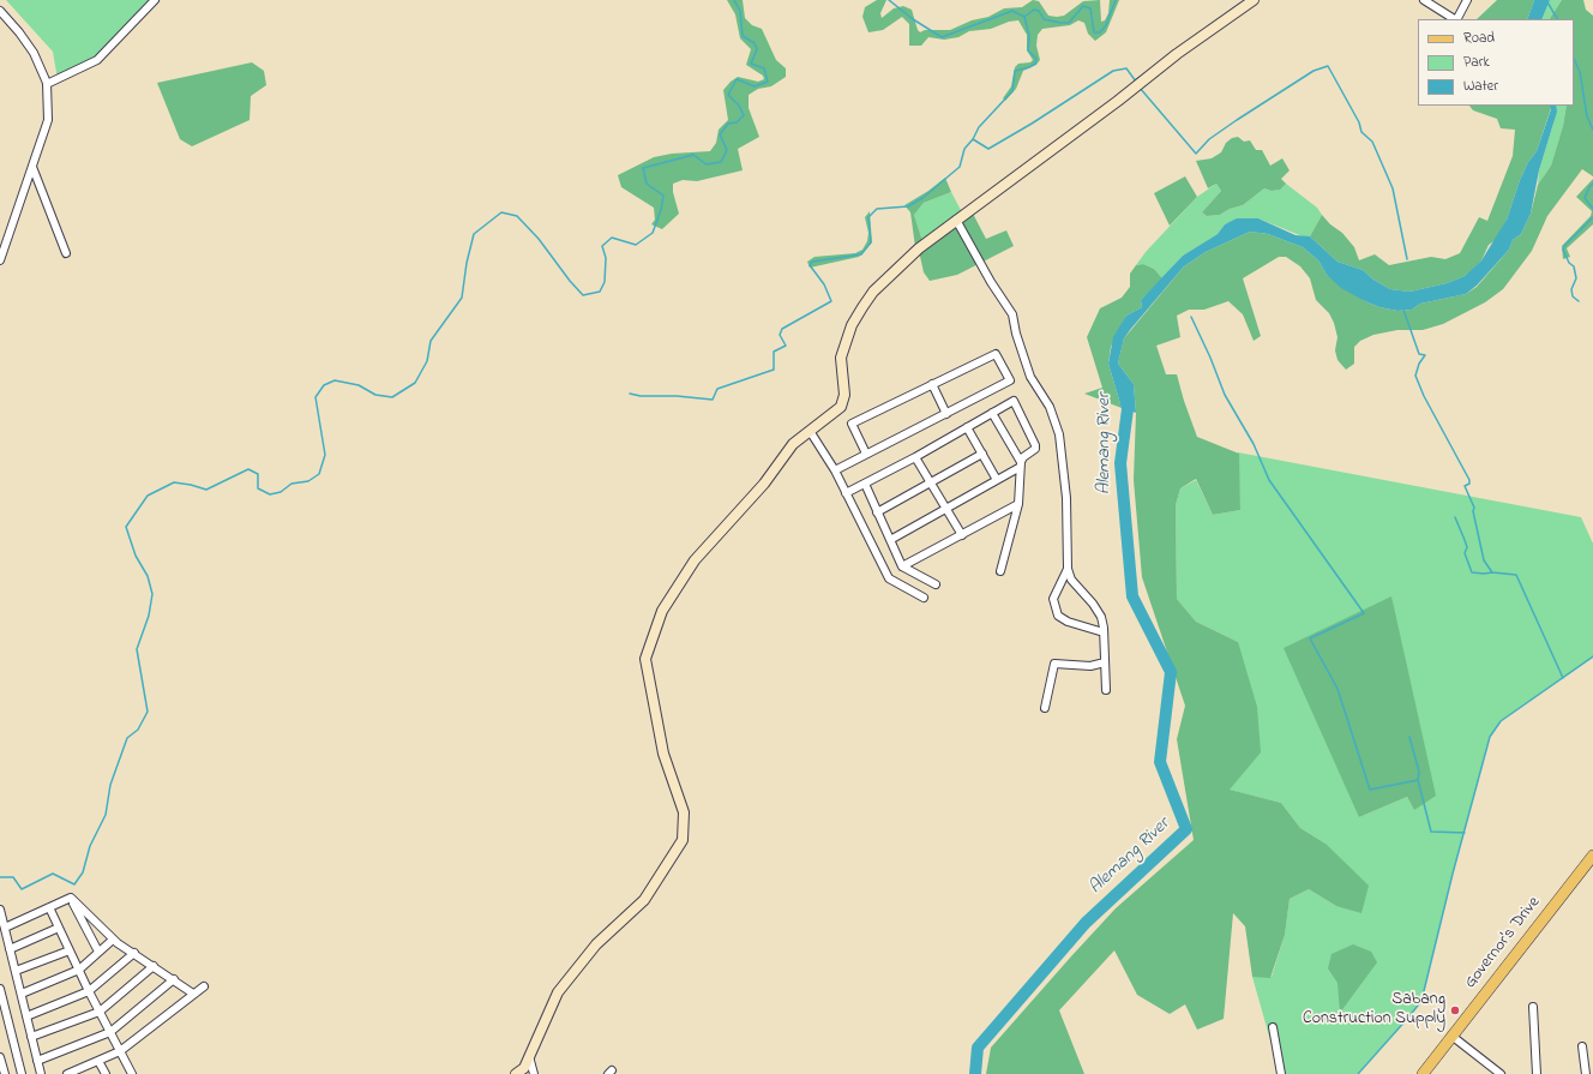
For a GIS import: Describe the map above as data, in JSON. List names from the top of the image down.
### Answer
{
  "streets": {
    "main road": ["Governor's Drive"]
  },
  "water": ["Alemang River"],
  "places": ["Sabang Construction Supply"],
  "legend": ["Road", "Park", "Water"]
}
